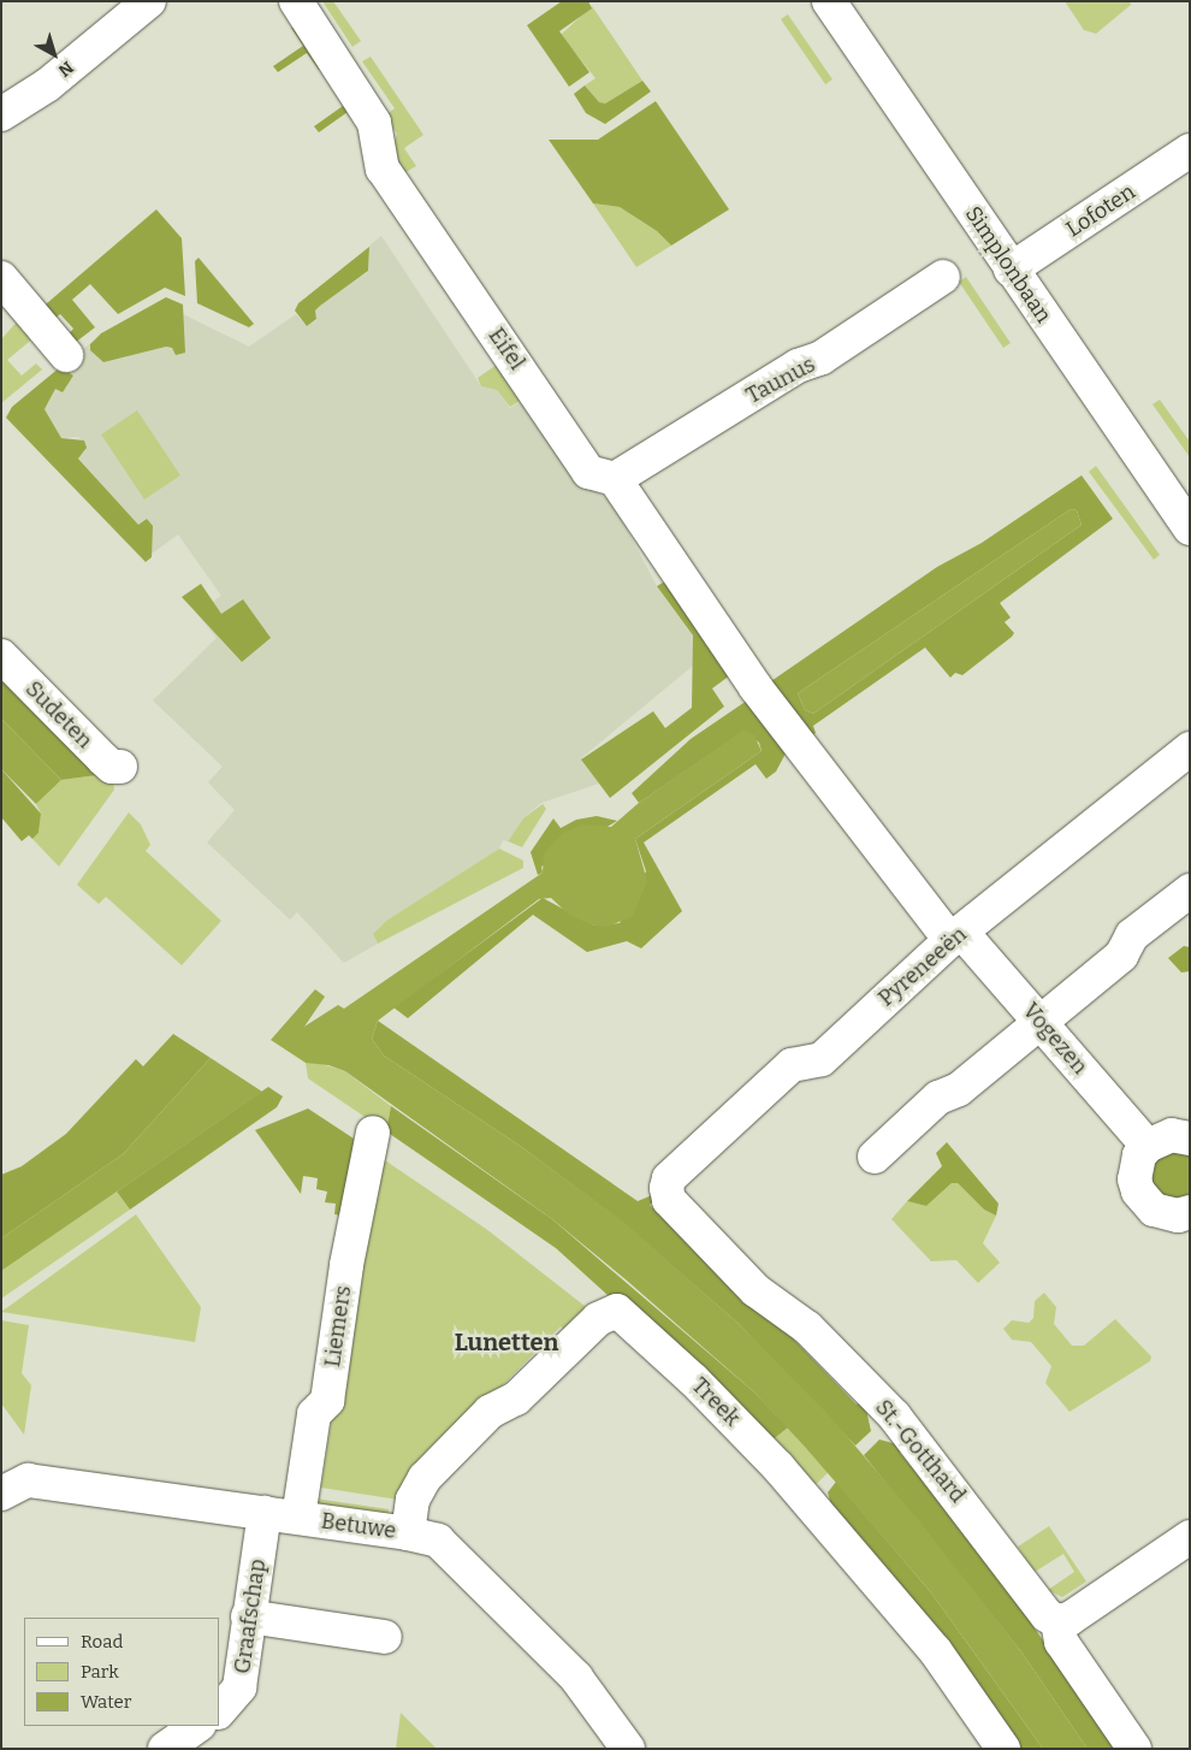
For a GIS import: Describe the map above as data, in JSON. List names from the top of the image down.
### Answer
{
  "streets": {
    "street": [
      "Lofoten",
      "Simplonbaan",
      "Eifel",
      "Taunus",
      "Sudeten",
      "Pyreneeën",
      "Vogezen",
      "Liemers",
      "Treek",
      "St.-Gotthard",
      "Betuwe",
      "Graafschap"
    ]
  },
  "crossings": [
    ["Lofoten", "Simplonbaan"],
    ["Eifel", "Taunus"],
    ["Eifel", "Vogezen"],
    ["Taunus", "Vogezen"],
    ["Pyreneeën", "Vogezen"],
    ["Pyreneeën", "St.-Gotthard"],
    ["Liemers", "Betuwe"],
    ["Treek", "Betuwe"],
    ["Betuwe", "Graafschap"]
  ],
  "districts": ["Lunetten"],
  "legend": ["Road", "Park", "Water"],
  "north": "bottom right"
}
